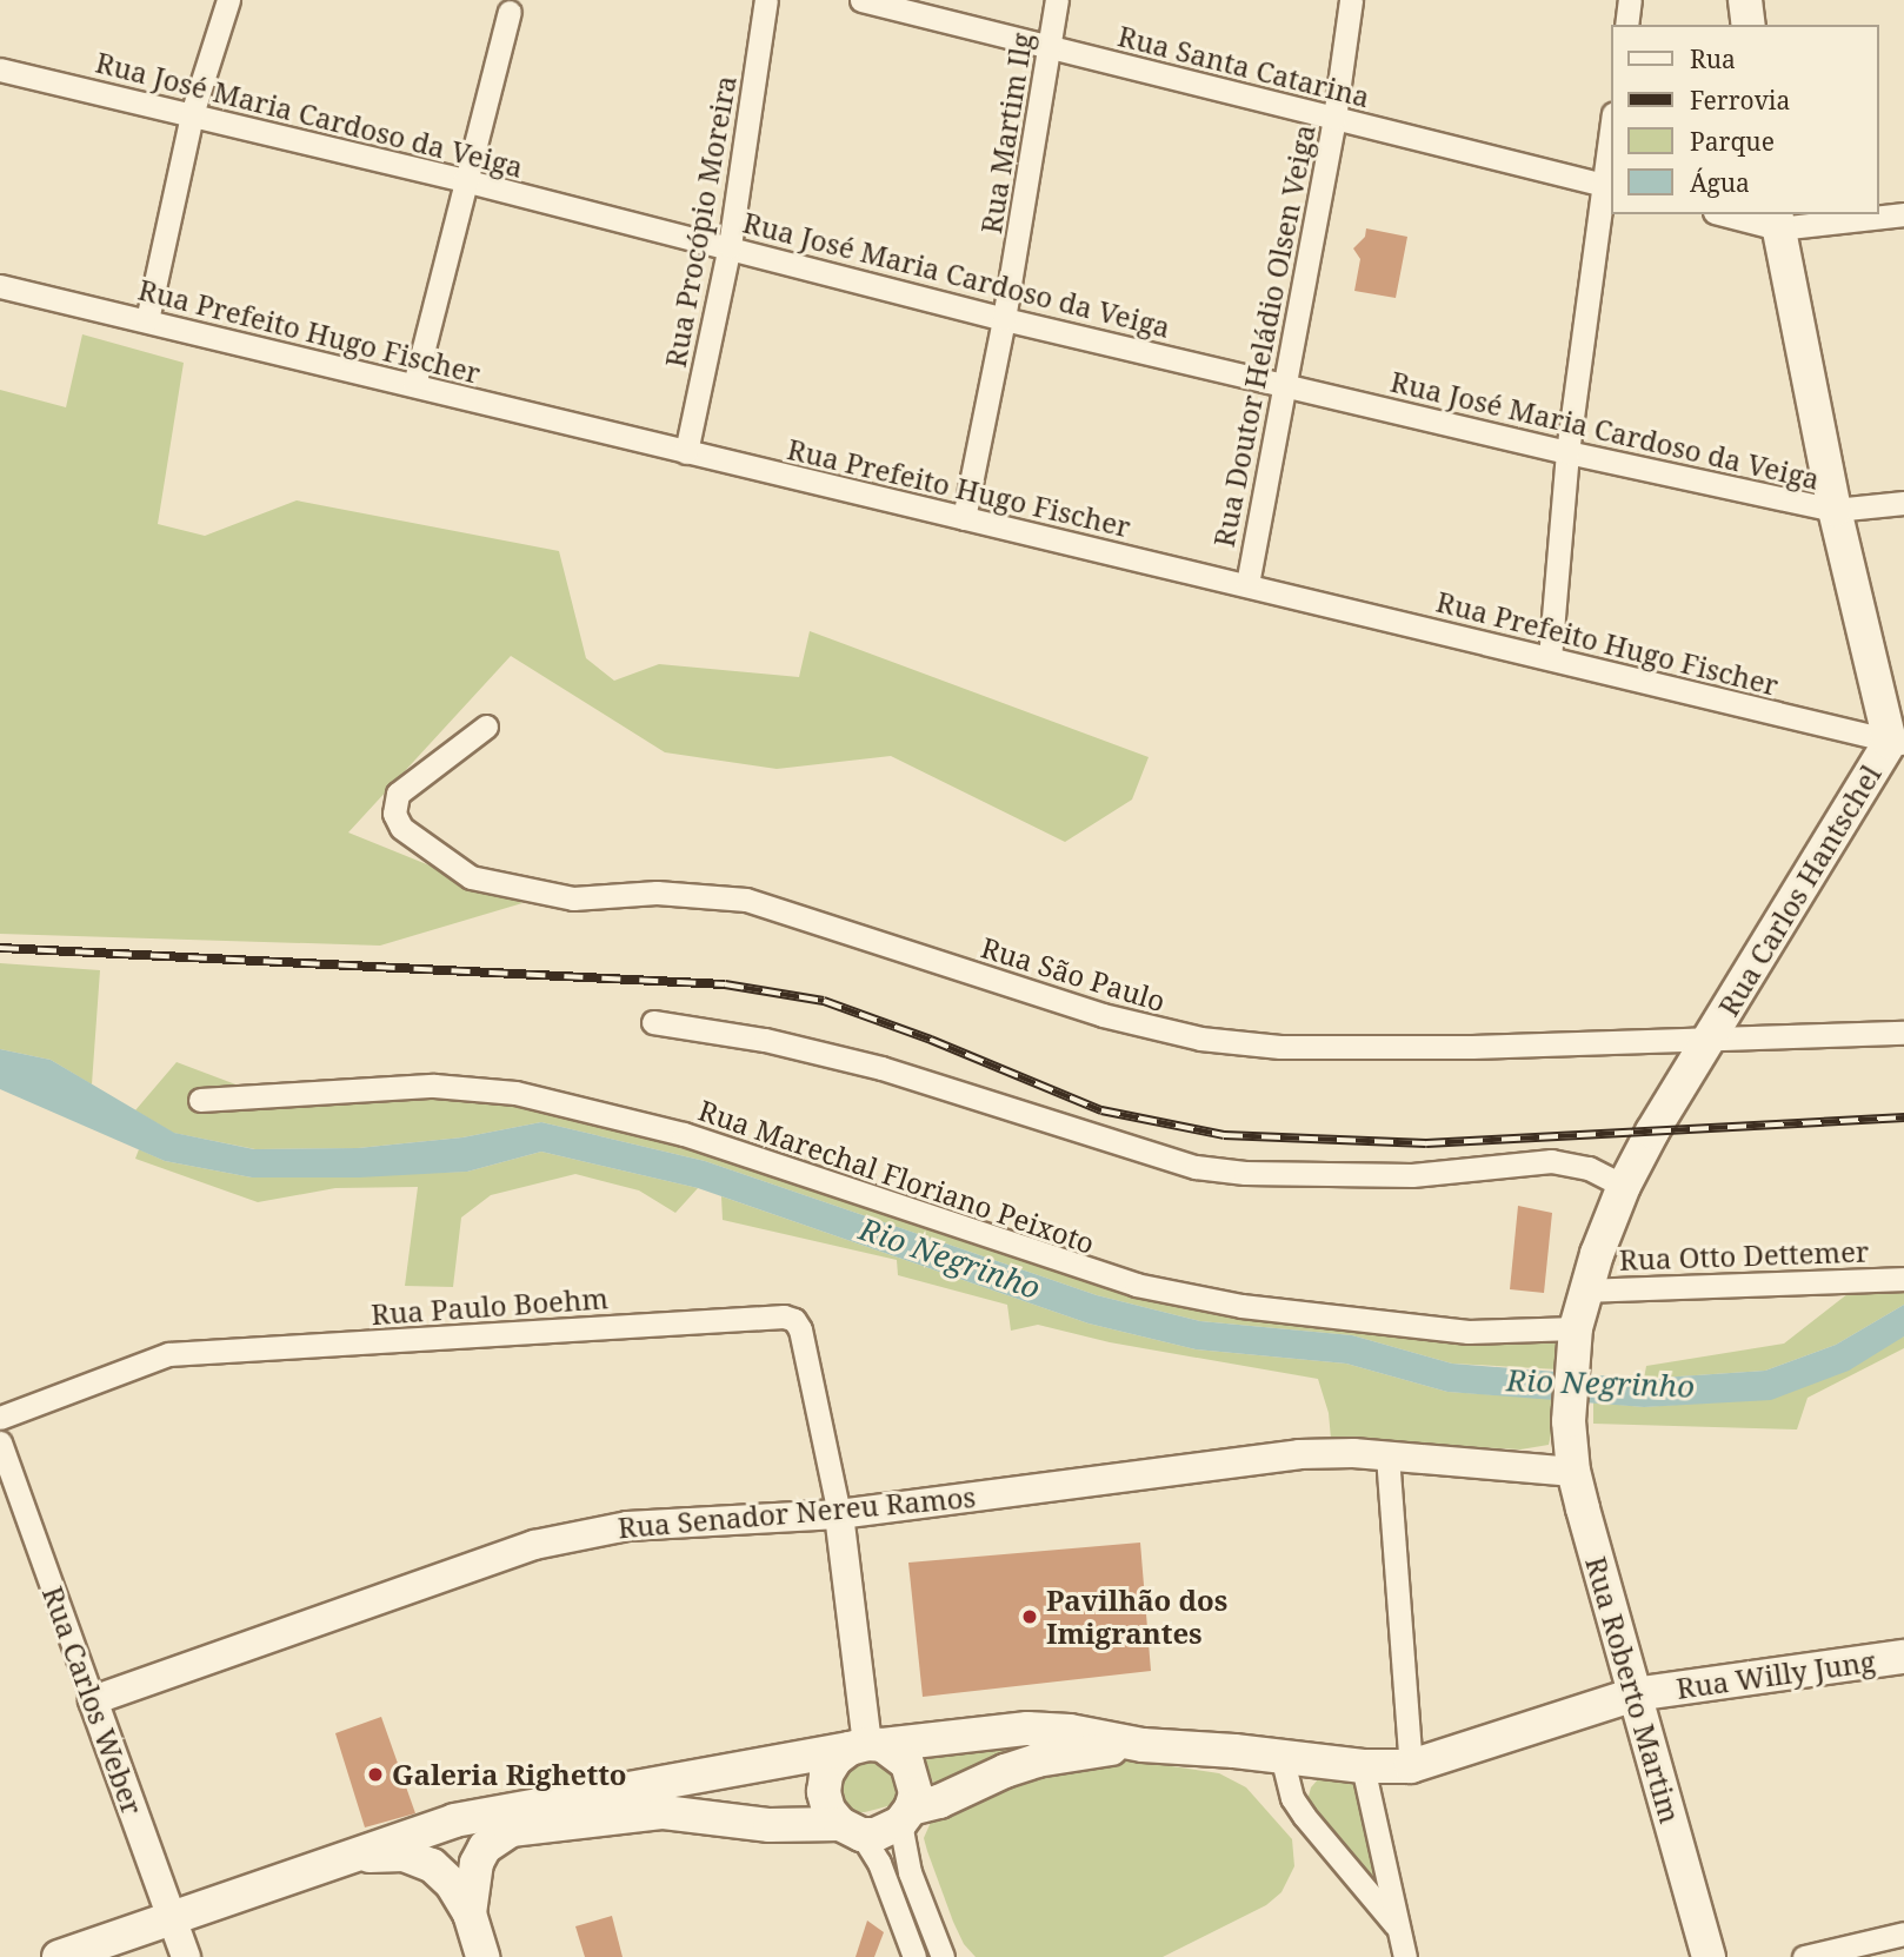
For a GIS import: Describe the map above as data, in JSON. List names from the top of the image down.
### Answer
{
  "streets": {
    "main road": ["Rua Carlos Hantschel", "Rua Willy Jung", "Rua Roberto Martim"],
    "street": [
      "Rua Santa Catarina",
      "Rua José Maria Cardoso da Veiga",
      "Rua Martim Ilg",
      "Rua Procópio Moreira",
      "Rua Prefeito Hugo Fischer",
      "Rua Doutor Heládio Olsen Veiga",
      "Rua São Paulo",
      "Rua Marechal Floriano Peixoto",
      "Rua Otto Dettemer",
      "Rua Paulo Boehm",
      "Rua Senador Nereu Ramos",
      "Rua Carlos Weber"
    ]
  },
  "crossings": [
    ["Rua Santa Catarina", "Rua Martim Ilg"],
    ["Rua Santa Catarina", "Rua Doutor Heládio Olsen Veiga"],
    ["Rua José Maria Cardoso da Veiga", "Rua Martim Ilg"],
    ["Rua José Maria Cardoso da Veiga", "Rua Procópio Moreira"],
    ["Rua José Maria Cardoso da Veiga", "Rua Doutor Heládio Olsen Veiga"],
    ["Rua José Maria Cardoso da Veiga", "Rua Carlos Hantschel"],
    ["Rua Martim Ilg", "Rua Prefeito Hugo Fischer"],
    ["Rua Procópio Moreira", "Rua Prefeito Hugo Fischer"],
    ["Rua Prefeito Hugo Fischer", "Rua Doutor Heládio Olsen Veiga"],
    ["Rua Prefeito Hugo Fischer", "Rua Carlos Hantschel"],
    ["Rua Carlos Hantschel", "Rua São Paulo"],
    ["Rua Carlos Hantschel", "Rua Marechal Floriano Peixoto"],
    ["Rua Carlos Hantschel", "Rua Otto Dettemer"],
    ["Rua Carlos Hantschel", "Rua Roberto Martim"],
    ["Rua Paulo Boehm", "Rua Senador Nereu Ramos"],
    ["Rua Senador Nereu Ramos", "Rua Roberto Martim"],
    ["Rua Senador Nereu Ramos", "Rua Carlos Weber"],
    ["Rua Willy Jung", "Rua Roberto Martim"]
  ],
  "water": ["Rio Negrinho"],
  "places": ["Pavilhão dos Imigrantes", "Galeria Righetto"],
  "legend": [
    "Rua",
    "Ferrovia",
    "Parque",
    "Água"
  ]
}
